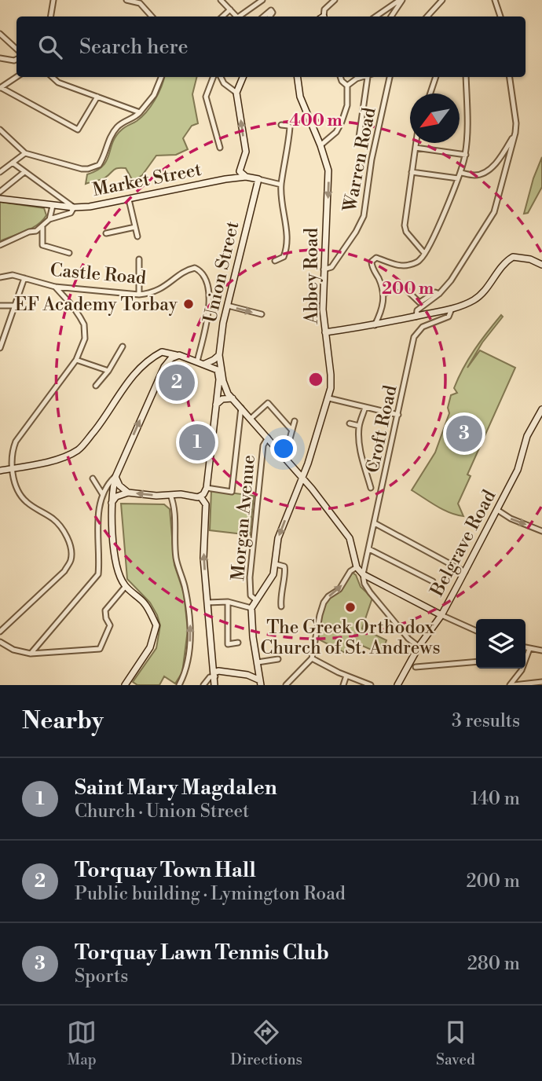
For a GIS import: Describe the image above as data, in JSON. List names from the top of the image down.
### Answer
{
  "streets": {
    "street": [
      "Warren Road",
      "Market Street",
      "Union Street",
      "Castle Road",
      "Abbey Road",
      "Croft Road",
      "Morgan Avenue",
      "Belgrave Road"
    ]
  },
  "crossings": [
    ["Warren Road", "Abbey Road"],
    ["Market Street", "Union Street"]
  ],
  "places": ["EF Academy Torbay", "The Greek Orthodox Church of St. Andrews"],
  "north": "bottom left",
  "page": {
    "search": "Search here",
    "pins": ["2", "3", "1"],
    "heading": ["Nearby", "3 results"],
    "list": [
      {
        "mark": "1",
        "name": "Saint Mary Magdalen",
        "note": "Church · Union Street",
        "value": "140 m"
      },
      {
        "mark": "2",
        "name": "Torquay Town Hall",
        "note": "Public building · Lymington Road",
        "value": "200 m"
      },
      {
        "mark": "3",
        "name": "Torquay Lawn Tennis Club",
        "note": "Sports",
        "value": "280 m"
      }
    ],
    "nav": ["Map", "Directions", "Saved"]
  },
  "rings": ["400 m", "200 m"]
}
